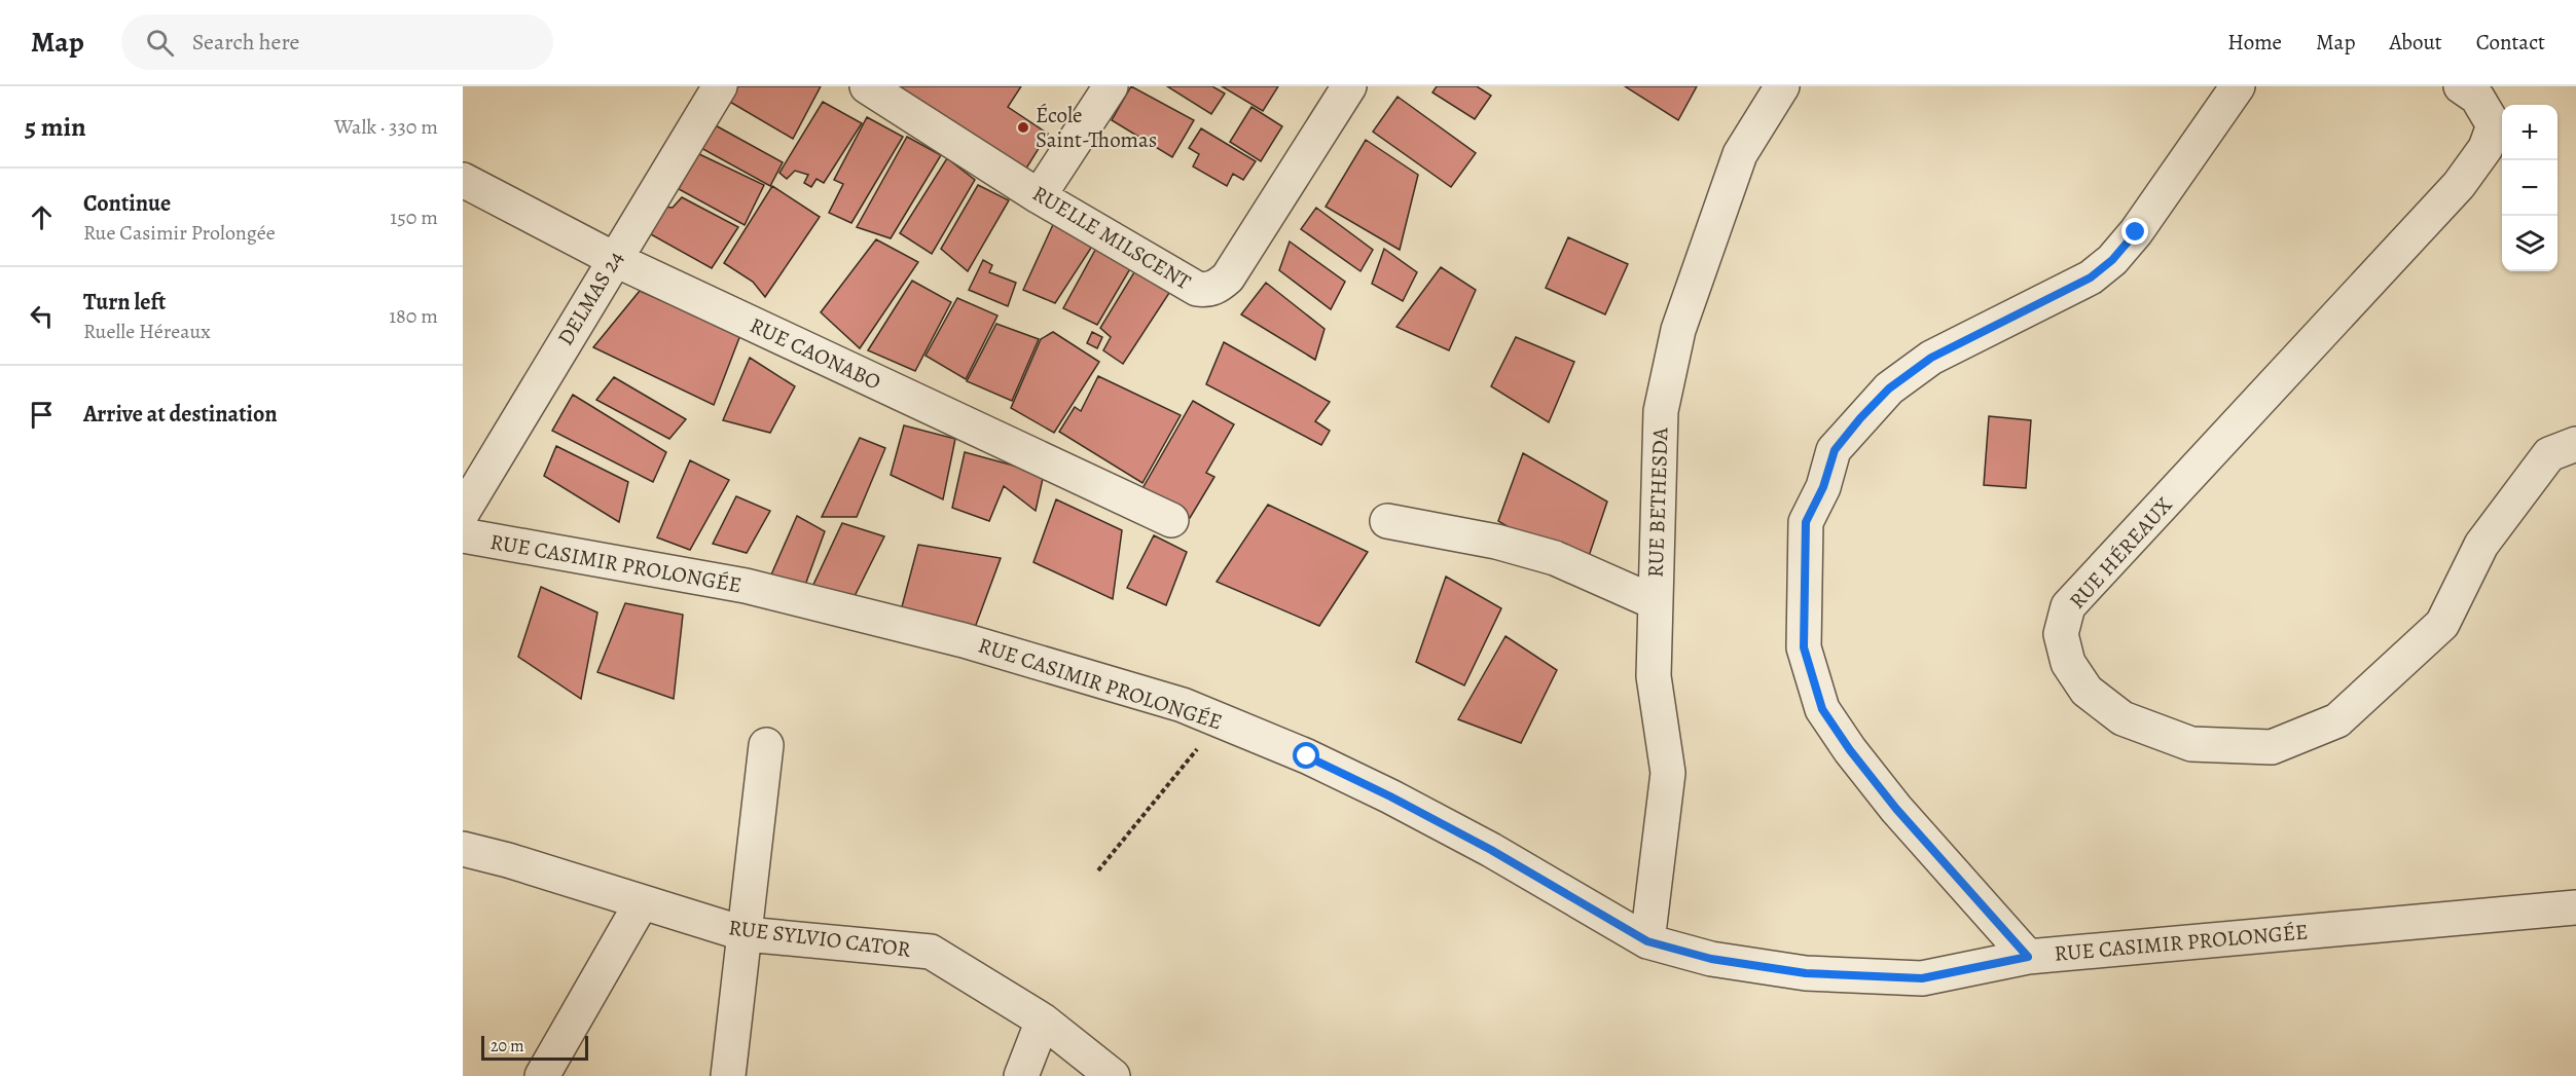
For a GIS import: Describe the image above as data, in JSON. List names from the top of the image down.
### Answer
{
  "streets": {
    "street": [
      "RUELLE MILSCENT",
      "DELMAS 24",
      "RUE CAONABO",
      "RUE BETHESDA",
      "RUE HÉREAUX",
      "RUE CASIMIR PROLONGÉE",
      "RUE SYLVIO CATOR"
    ]
  },
  "crossings": [
    ["DELMAS 24", "RUE CAONABO"],
    ["RUE BETHESDA", "RUE CASIMIR PROLONGÉE"]
  ],
  "places": ["École Saint-Thomas"],
  "scale_bar": "20 m",
  "page": {
    "header": "Map",
    "search": "Search here",
    "nav": [
      "Home",
      "Map",
      "About",
      "Contact"
    ],
    "heading": ["5 min", "Walk · 330 m"],
    "map_buttons": ["+", "−"],
    "list": [
      ["Continue", "Rue Casimir Prolongée", "150 m"],
      ["Turn left", "Ruelle Héreaux", "180 m"],
      "Arrive at destination"
    ],
    "scale": "20 m"
  }
}
